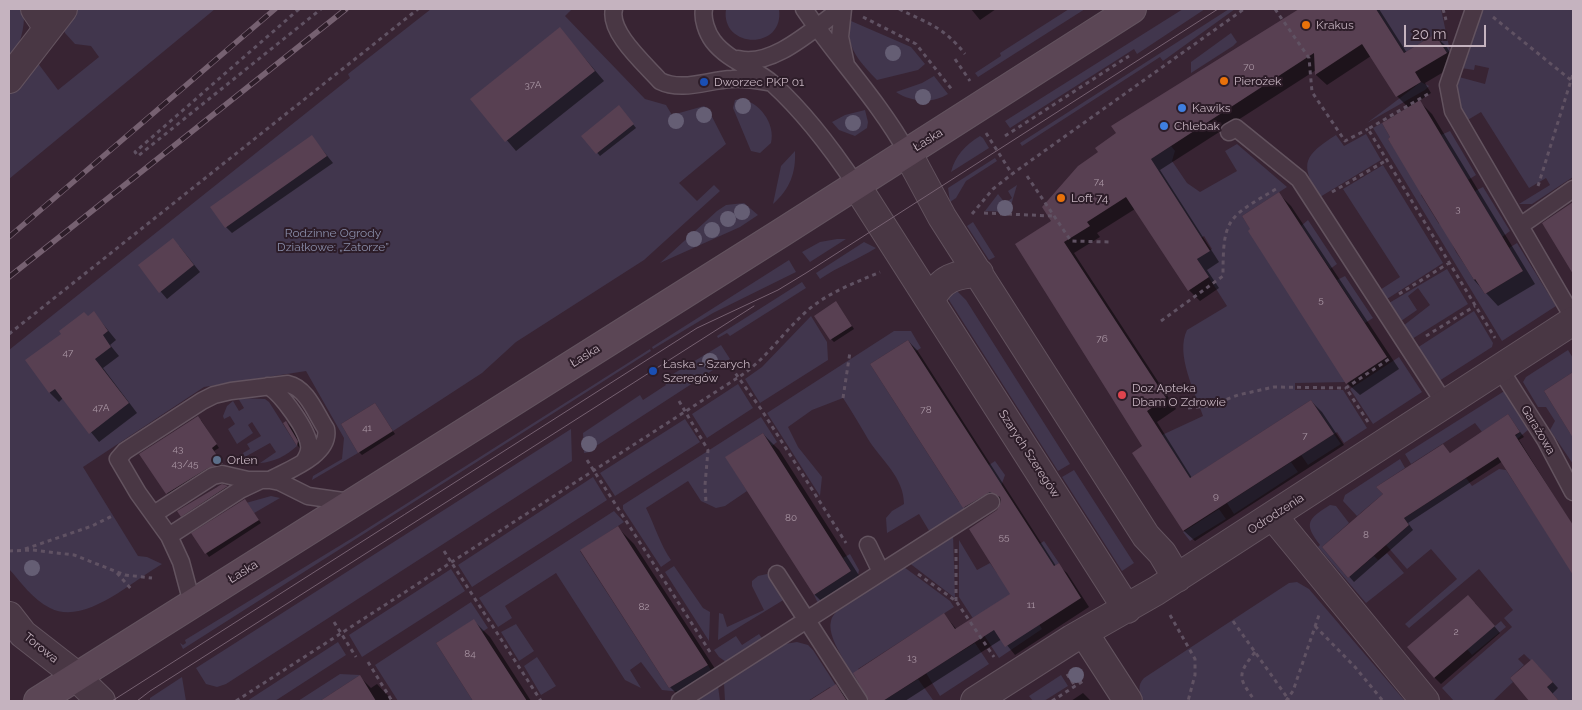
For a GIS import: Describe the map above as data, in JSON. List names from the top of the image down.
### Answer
{
  "streets": {
    "main road": ["Łaska"],
    "street": ["Szarych Szeregów", "Odrodzenia", "Torowa"],
    "lane": ["Garażowa"]
  },
  "crossings": [
    ["Łaska", "Szarych Szeregów"],
    ["Łaska", "Torowa"],
    ["Garażowa", "Odrodzenia"],
    ["Szarych Szeregów", "Odrodzenia"]
  ],
  "parks": ["Rodzinne Ogrody Działkowe: „Zatorze”"],
  "places": [
    "Krakus",
    "Pierożek",
    "Dworzec PKP 01",
    "Kawiks",
    "Chlebak",
    "Loft 74",
    "Łaska - Szarych Szeregów",
    "Doz Apteka Dbam O Zdrowie",
    "Orlen"
  ],
  "house_numbers": [
    "70",
    "37A",
    "74",
    "3",
    "5",
    "76",
    "47",
    "47A",
    "78",
    "41",
    "7",
    "43",
    "43/45",
    "9",
    "80",
    "8",
    "55",
    "11",
    "82",
    "2",
    "84",
    "13"
  ],
  "scale_bar": "20 m"
}
